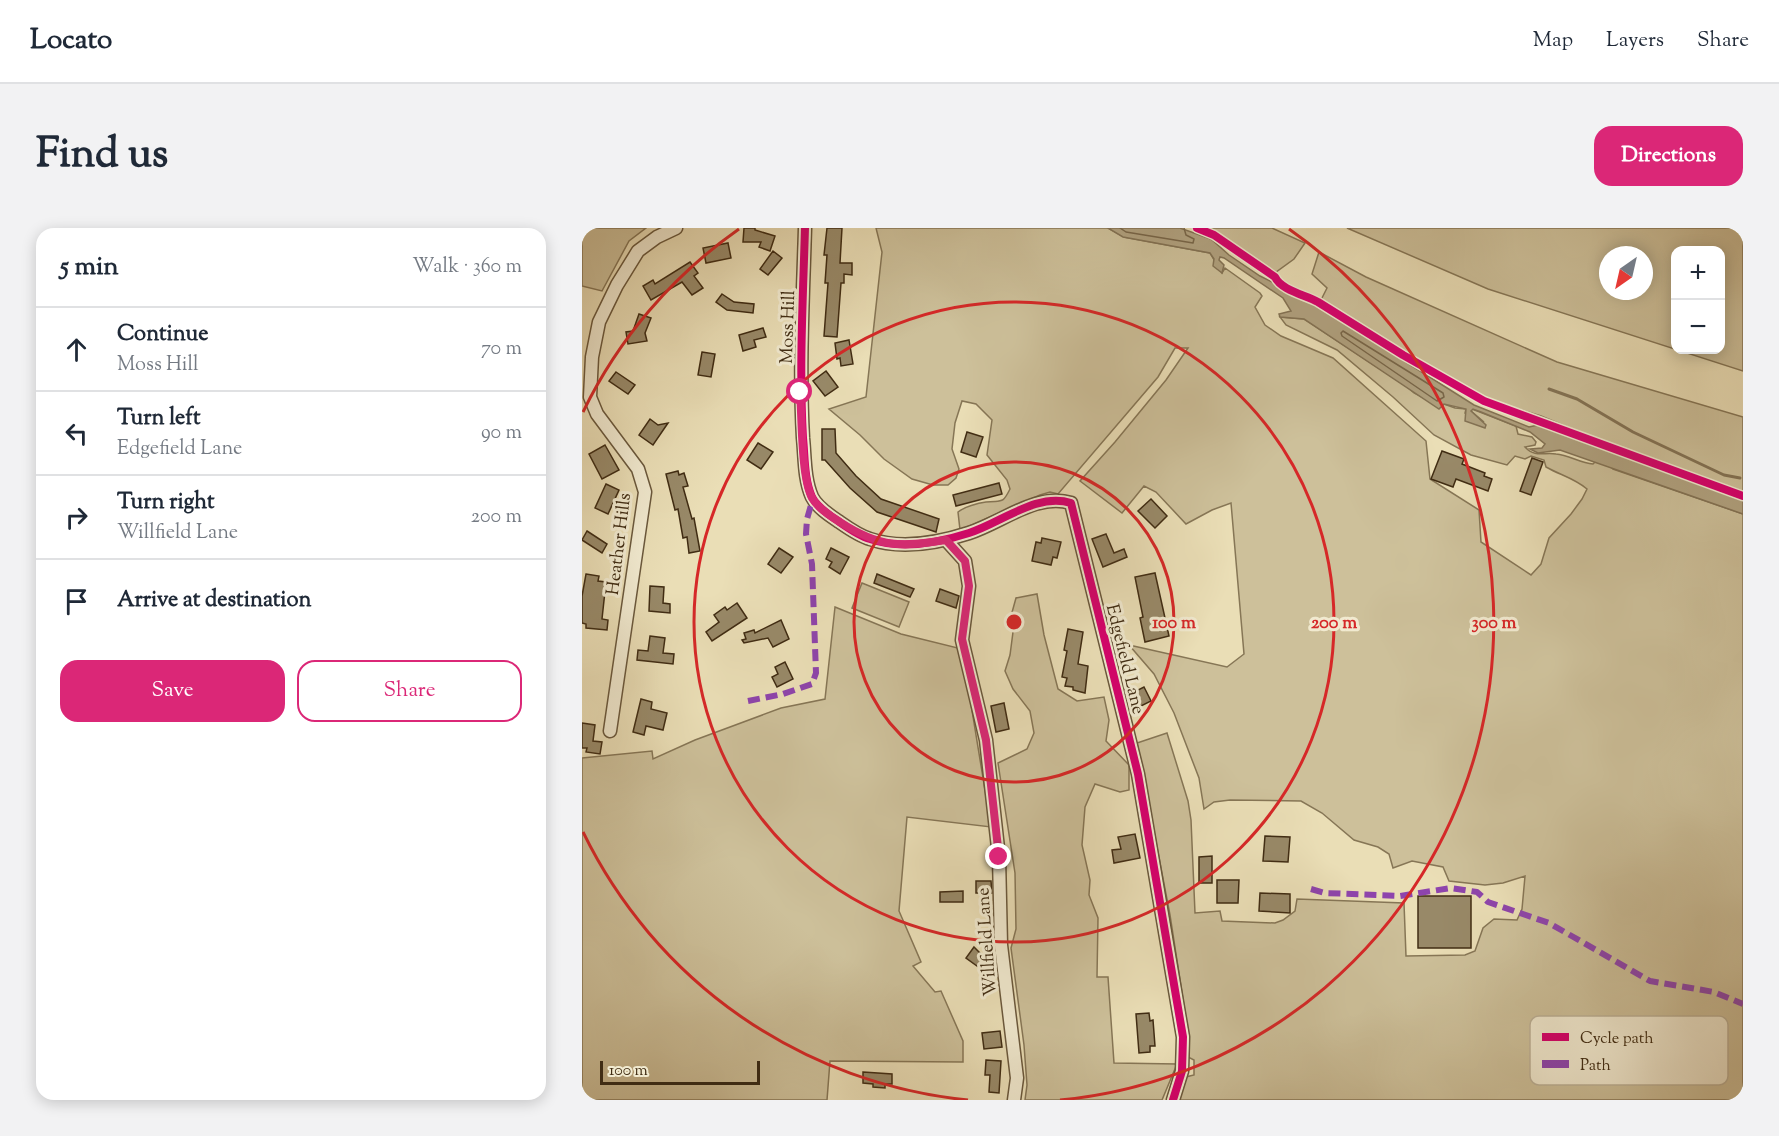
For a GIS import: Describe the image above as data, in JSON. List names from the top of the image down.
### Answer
{
  "streets": {
    "street": [
      "Moss Hill",
      "Heather Hills",
      "Edgefield Lane",
      "Willfield Lane"
    ]
  },
  "crossings": [
    ["Moss Hill", "Edgefield Lane"],
    ["Edgefield Lane", "Willfield Lane"]
  ],
  "legend": ["Cycle path", "Path"],
  "scale_bar": "100 m",
  "north": "bottom left",
  "page": {
    "header": "Locato",
    "nav": ["Map", "Layers", "Share"],
    "title": "Find us",
    "buttons": [
      "Directions",
      ["Save", "Share"]
    ],
    "heading": ["5 min", "Walk · 360 m"],
    "map_buttons": ["+", "−"],
    "list": [
      ["Continue", "Moss Hill", "70 m"],
      ["Turn left", "Edgefield Lane", "90 m"],
      ["Turn right", "Willfield Lane", "200 m"],
      "Arrive at destination"
    ],
    "scale": "100 m"
  },
  "rings": ["100 m", "200 m", "300 m"]
}
